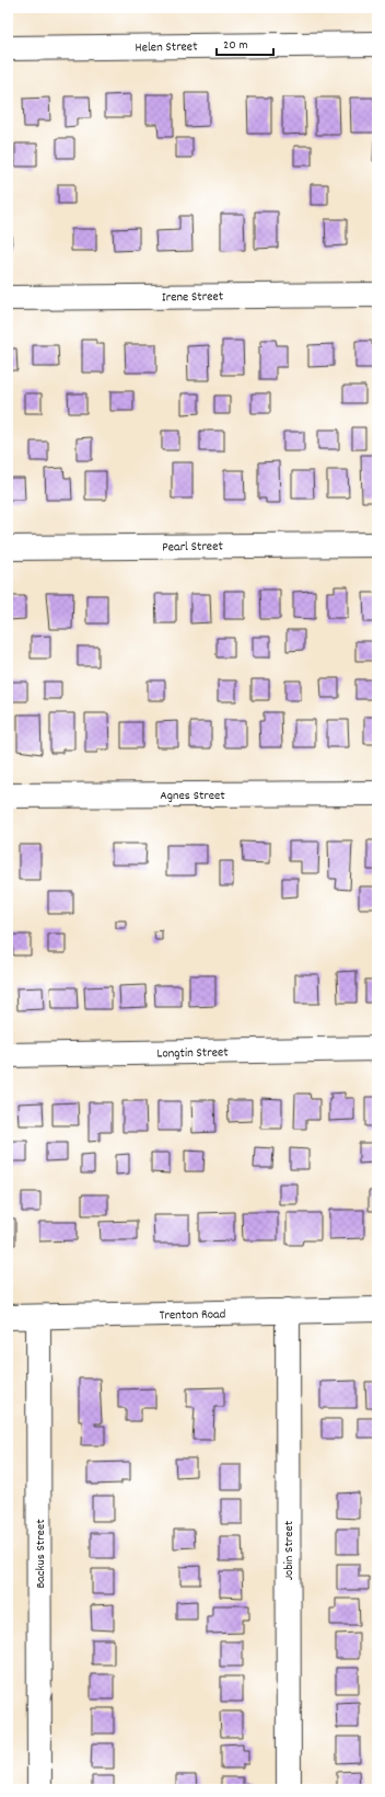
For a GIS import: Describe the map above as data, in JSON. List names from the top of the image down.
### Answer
{
  "streets": {
    "street": [
      "Helen Street",
      "Irene Street",
      "Pearl Street",
      "Agnes Street",
      "Longtin Street",
      "Trenton Road",
      "Jobin Street",
      "Backus Street"
    ]
  },
  "crossings": [
    ["Trenton Road", "Jobin Street"],
    ["Trenton Road", "Backus Street"]
  ],
  "scale_bar": "20 m"
}
